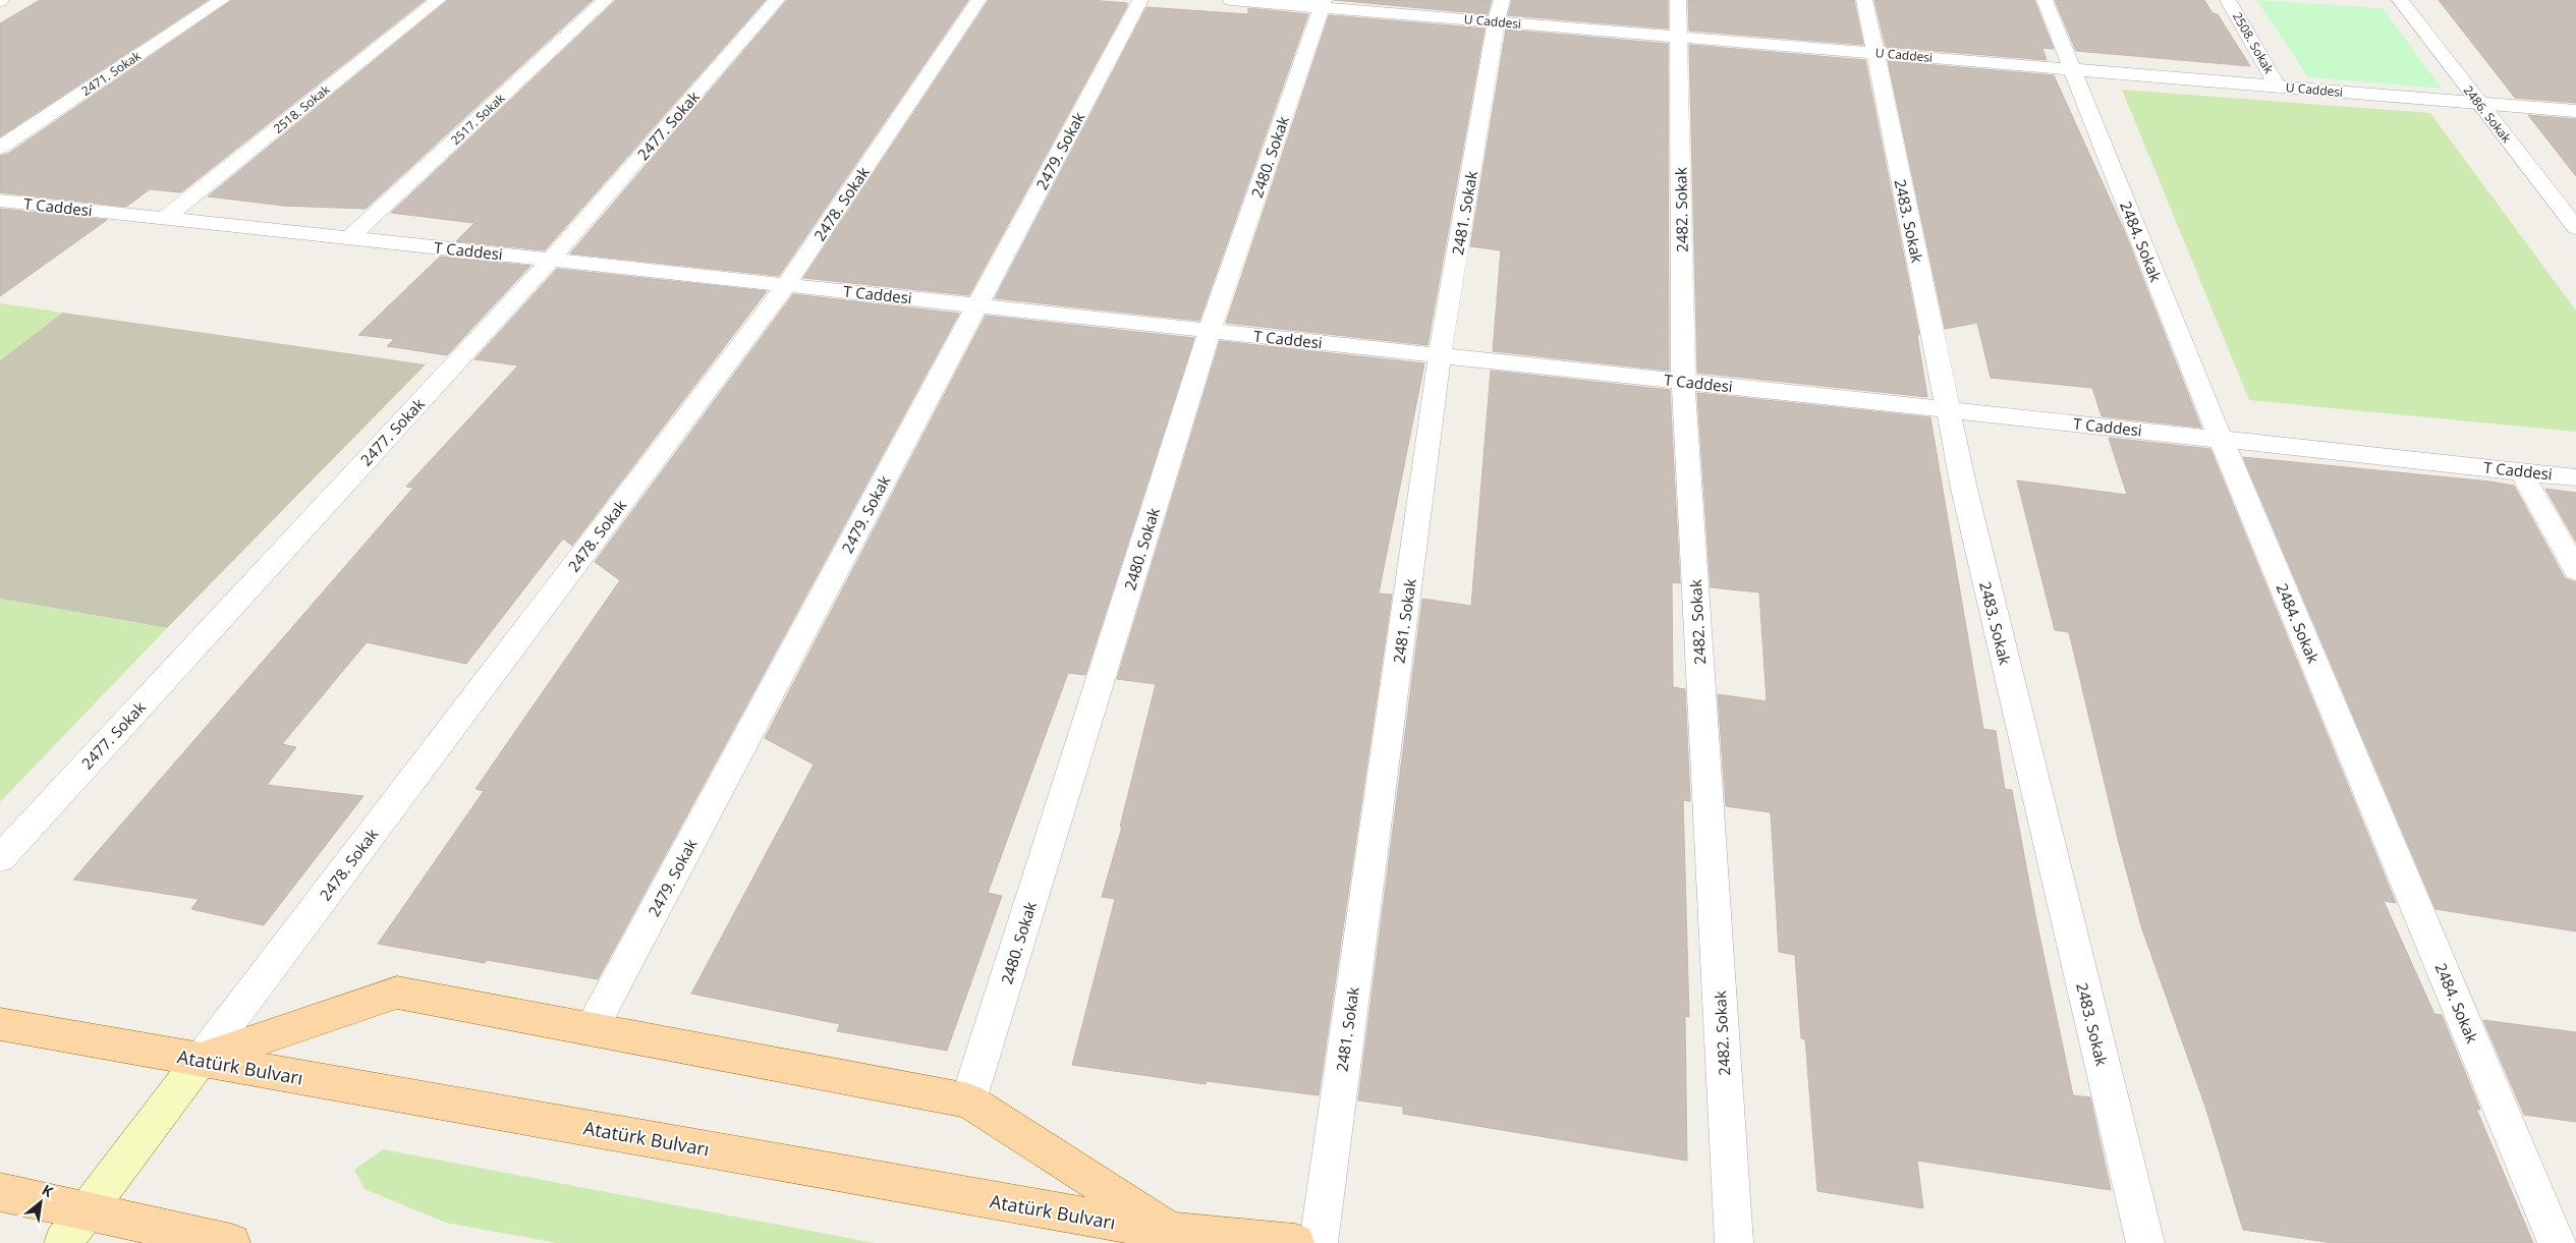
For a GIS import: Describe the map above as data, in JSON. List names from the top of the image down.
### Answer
{
  "streets": {
    "main road": ["Atatürk Bulvarı"],
    "street": [
      "U Caddesi",
      "2508. Sokak",
      "2471. Sokak",
      "2518. Sokak",
      "2486. Sokak",
      "2517. Sokak",
      "2477. Sokak",
      "2479. Sokak",
      "2480. Sokak",
      "2478. Sokak",
      "T Caddesi",
      "2482. Sokak",
      "2481. Sokak",
      "2483. Sokak",
      "2484. Sokak"
    ]
  },
  "crossings": [
    ["U Caddesi", "2508. Sokak"],
    ["U Caddesi", "2486. Sokak"],
    ["U Caddesi", "2480. Sokak"],
    ["U Caddesi", "2482. Sokak"],
    ["U Caddesi", "2481. Sokak"],
    ["U Caddesi", "2483. Sokak"],
    ["U Caddesi", "2484. Sokak"],
    ["2518. Sokak", "T Caddesi"],
    ["2517. Sokak", "T Caddesi"],
    ["2477. Sokak", "T Caddesi"],
    ["2479. Sokak", "T Caddesi"],
    ["2480. Sokak", "T Caddesi"],
    ["2478. Sokak", "T Caddesi"],
    ["2478. Sokak", "Atatürk Bulvarı"],
    ["T Caddesi", "2482. Sokak"],
    ["T Caddesi", "2481. Sokak"],
    ["T Caddesi", "2483. Sokak"],
    ["T Caddesi", "2484. Sokak"]
  ],
  "north": "top right"
}
